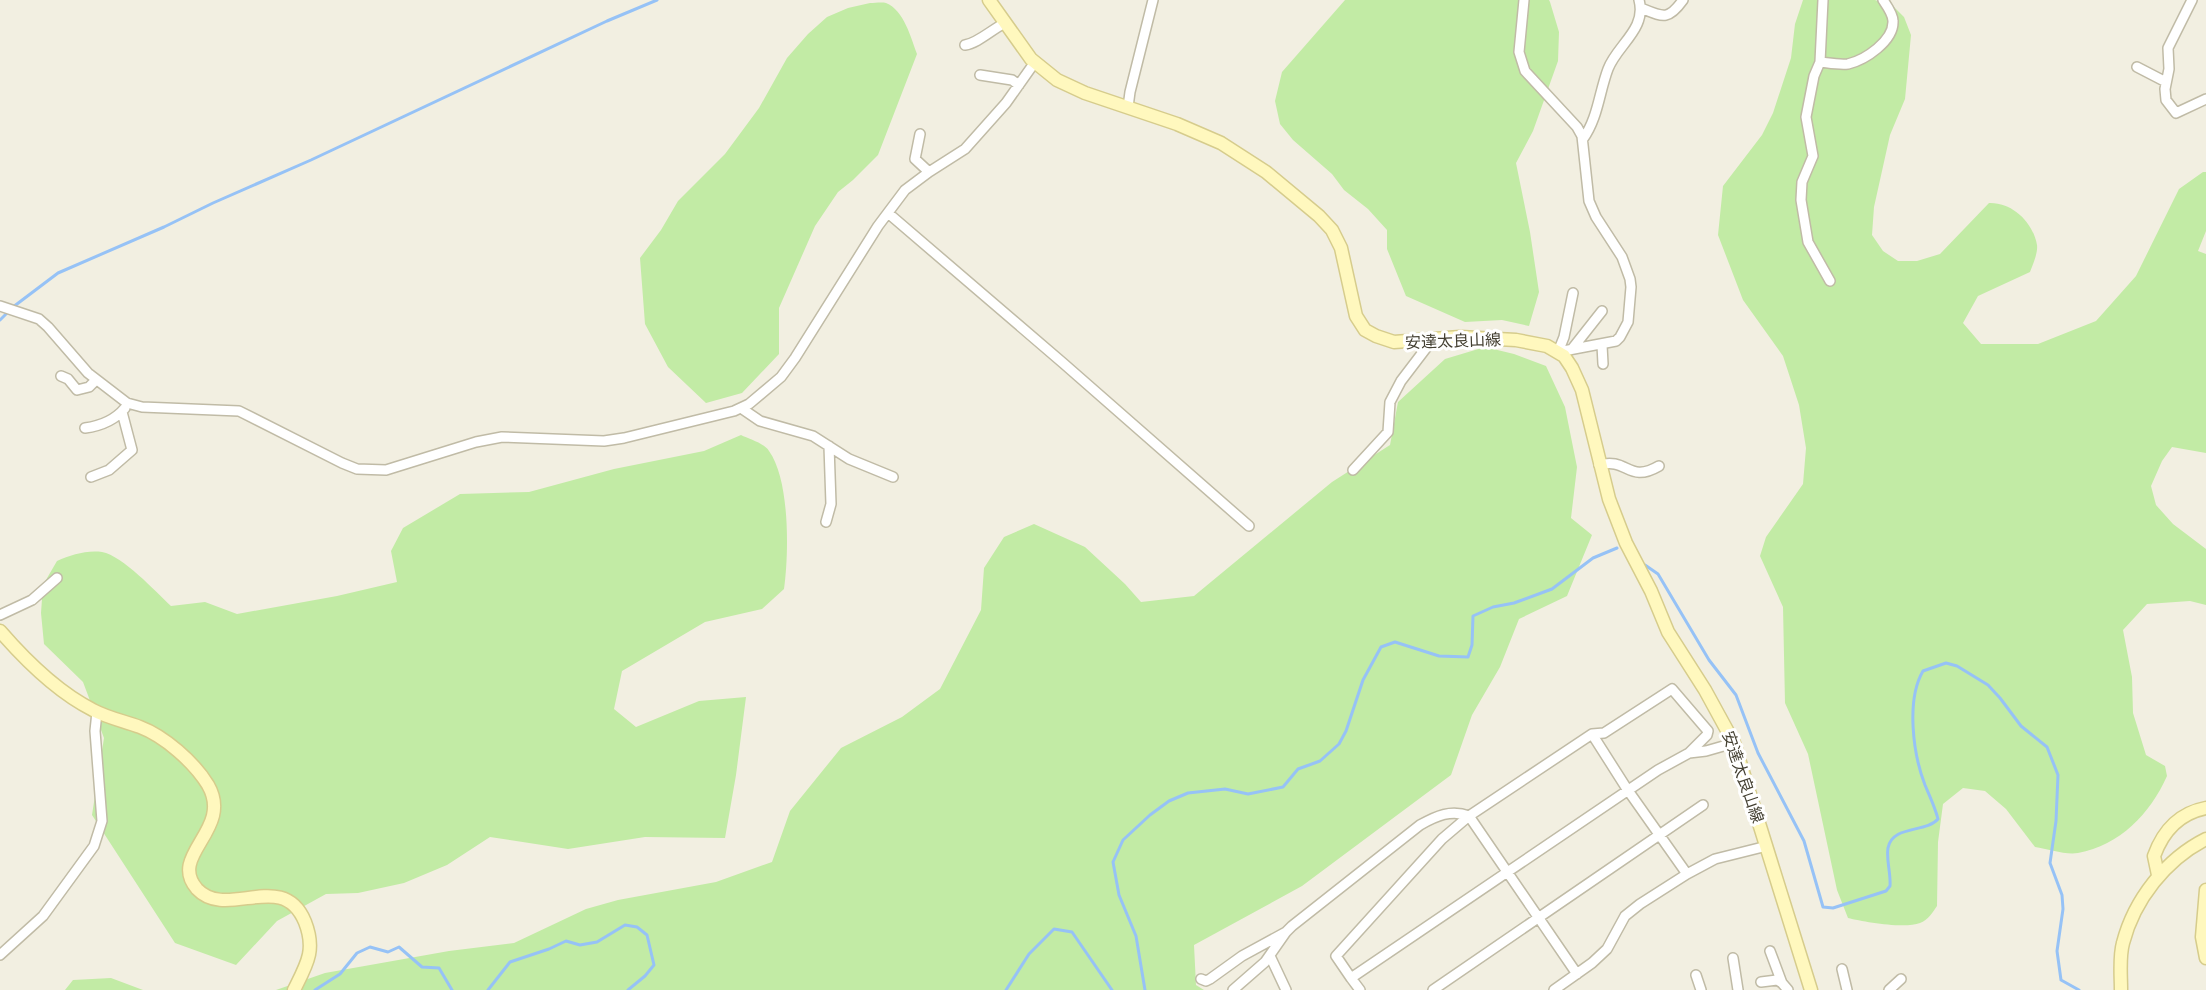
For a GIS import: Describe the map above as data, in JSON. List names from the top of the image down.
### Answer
{
  "streets": {
    "main road": ["安達太良山線"]
  }
}
